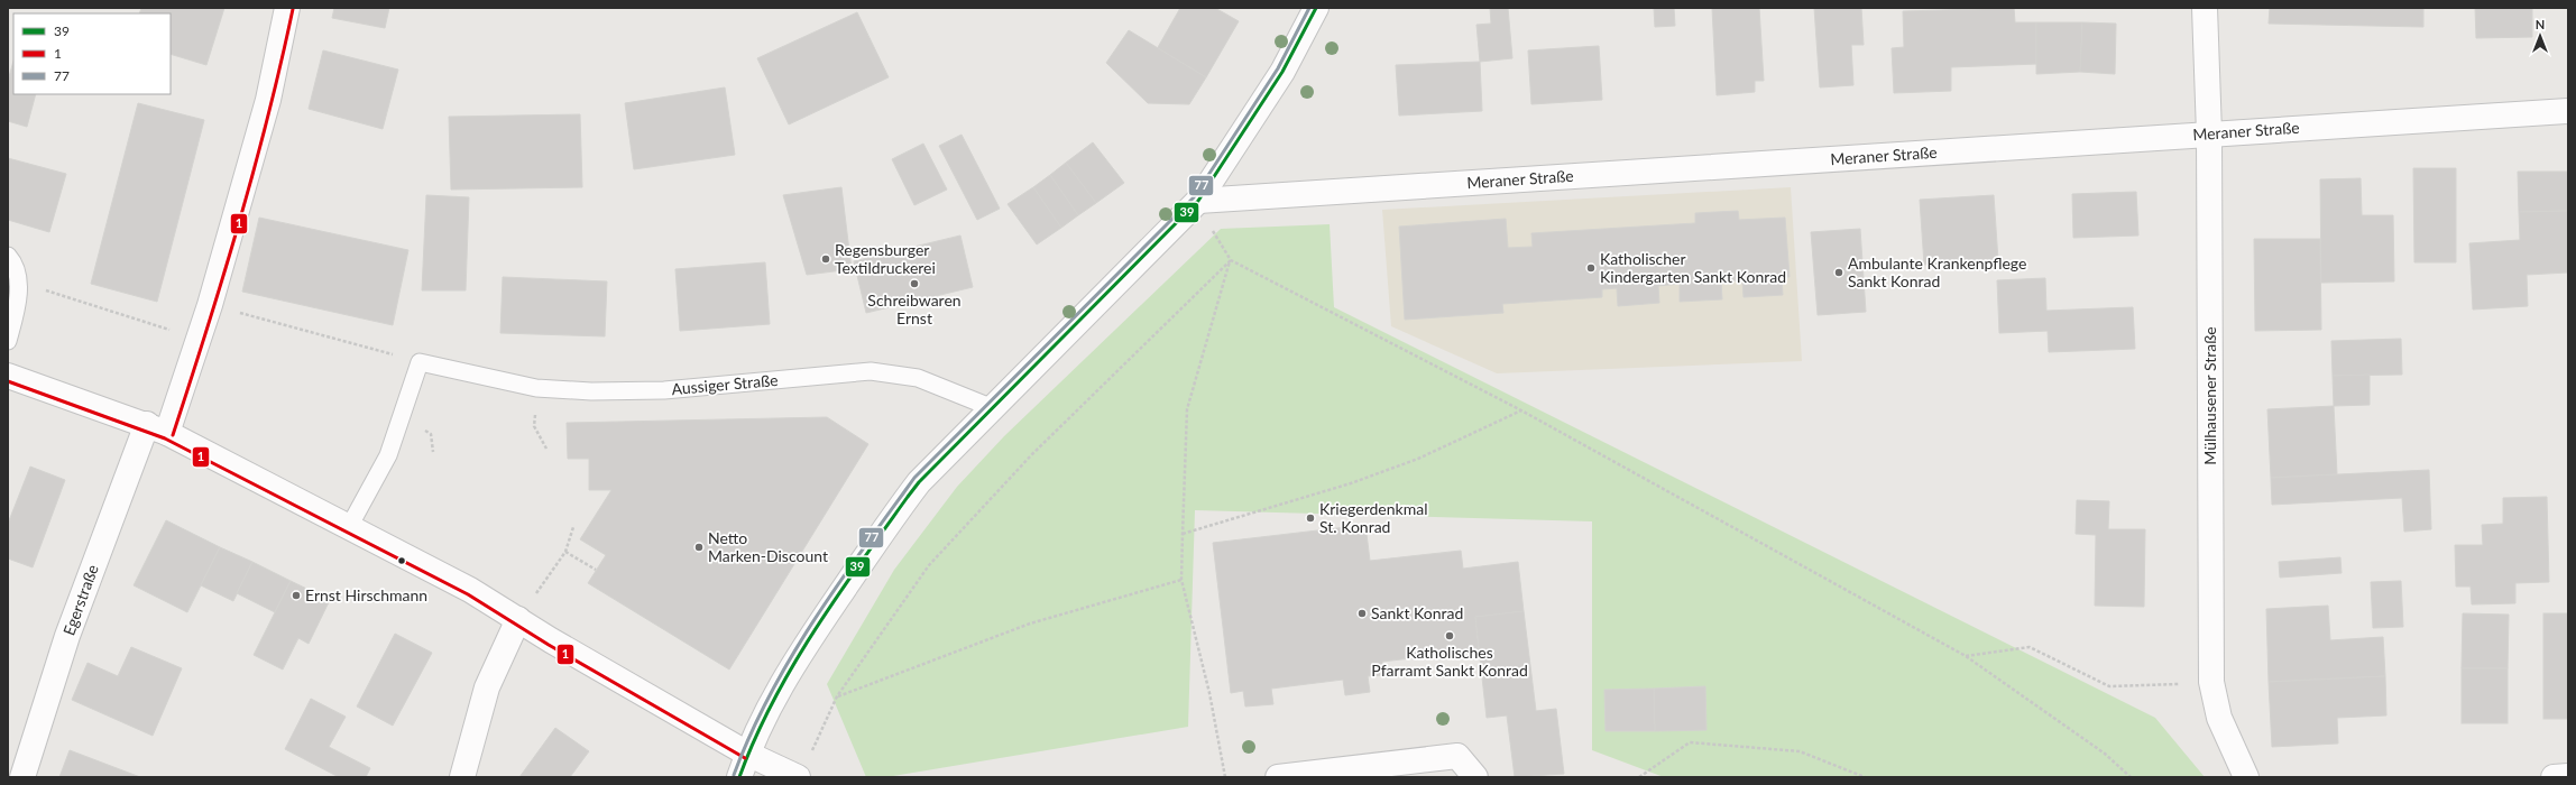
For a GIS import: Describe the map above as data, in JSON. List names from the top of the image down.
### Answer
{
  "streets": {
    "street": ["Meraner Straße", "Mülhausener Straße", "Egerstraße"],
    "lane": ["Aussiger Straße"]
  },
  "crossings": [
    ["Meraner Straße", "Mülhausener Straße"]
  ],
  "places": [
    "Regensburger Textildruckerei",
    "Katholischer Kindergarten Sankt Konrad",
    "Ambulante Krankenpflege Sankt Konrad",
    "Schreibwaren Ernst",
    "Kriegerdenkmal St. Konrad",
    "Netto Marken-Discount",
    "Ernst Hirschmann",
    "Sankt Konrad",
    "Katholisches Pfarramt Sankt Konrad"
  ],
  "lines": ["transit line 39", "transit line 77", "transit line 1"],
  "legend": ["39", "1", "77"],
  "north": "top"
}
